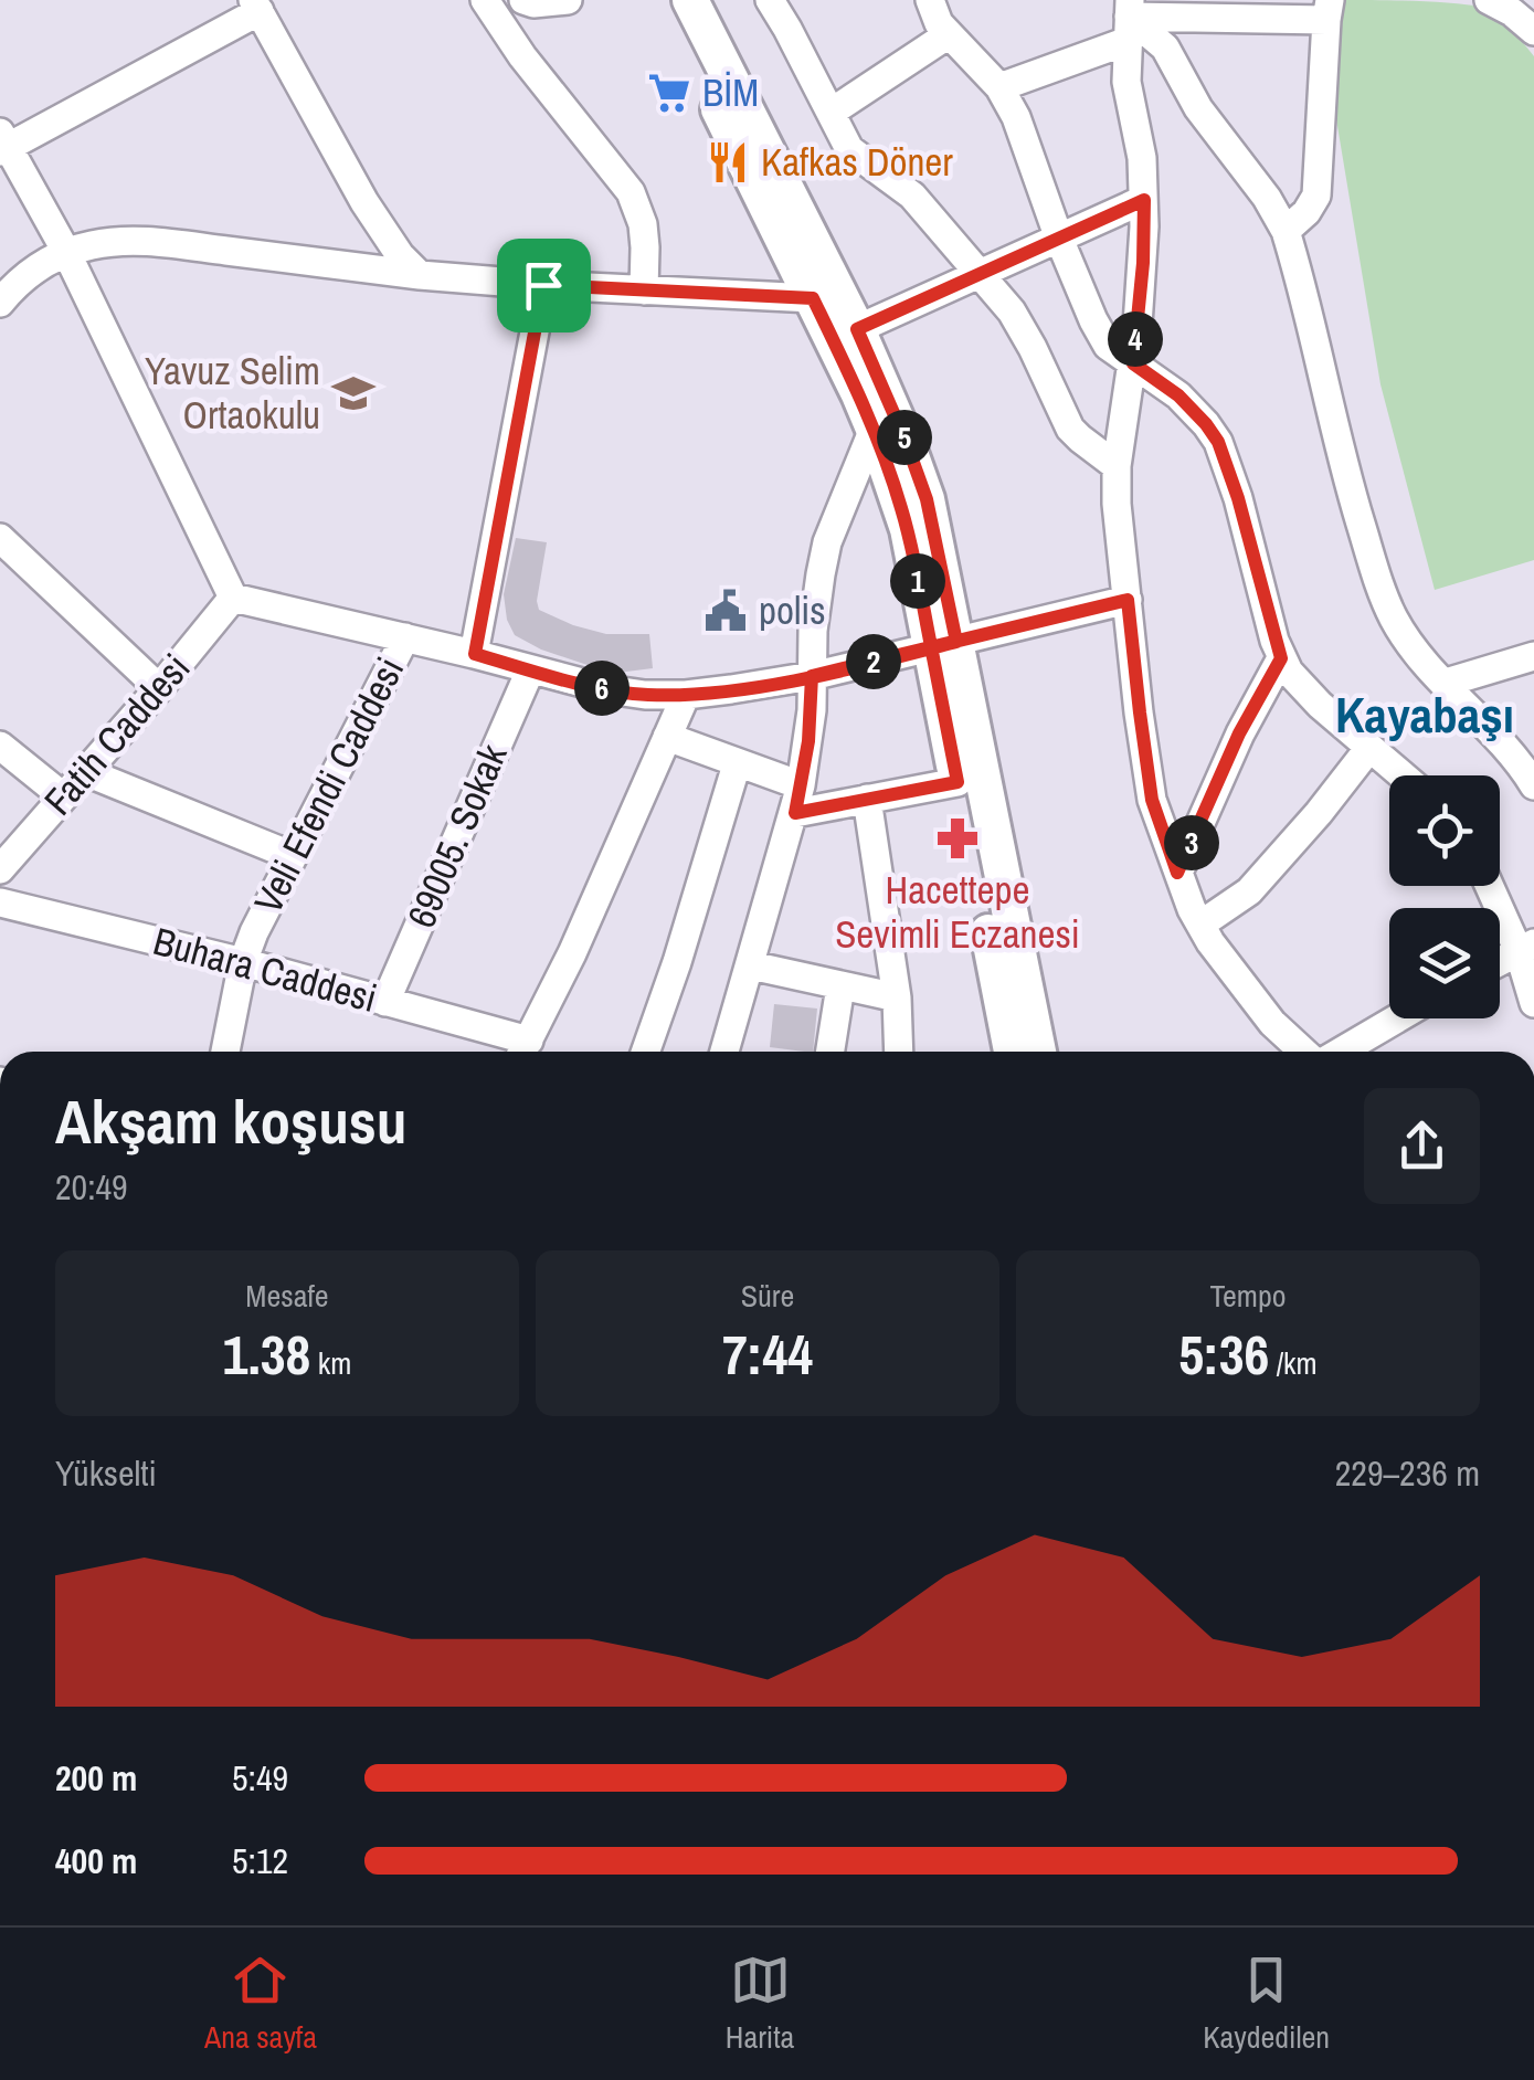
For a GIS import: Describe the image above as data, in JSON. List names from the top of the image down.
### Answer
{
  "streets": {
    "street": [
      "Fatih Caddesi",
      "Veli Efendi Caddesi",
      "69005. Sokak",
      "Buhara Caddesi"
    ]
  },
  "crossings": [
    ["Veli Efendi Caddesi", "Buhara Caddesi"],
    ["69005. Sokak", "Buhara Caddesi"]
  ],
  "districts": ["Kayabaşı"],
  "places": {
    "supermarket": ["BİM"],
    "restaurant": ["Kafkas Döner"],
    "school or university": ["Yavuz Selim Ortaokulu"],
    "public building": ["polis"],
    "pharmacy": ["Hacettepe Sevimli Eczanesi"]
  },
  "page": {
    "pins": [
      "4",
      "5",
      "1",
      "2",
      "6",
      "3"
    ],
    "heading": ["Akşam koşusu", "20:49"],
    "stats": [
      ["Mesafe", "1.38 km"],
      ["Süre", "7:44"],
      ["Tempo", "5:36 /km"]
    ],
    "chart": ["Yükselti", "229–236 m"],
    "list": [
      {
        "name": "200 m",
        "note": "5:49"
      },
      {
        "name": "400 m",
        "note": "5:12"
      }
    ],
    "tabs": ["Ana sayfa", "Harita", "Kaydedilen"]
  }
}
